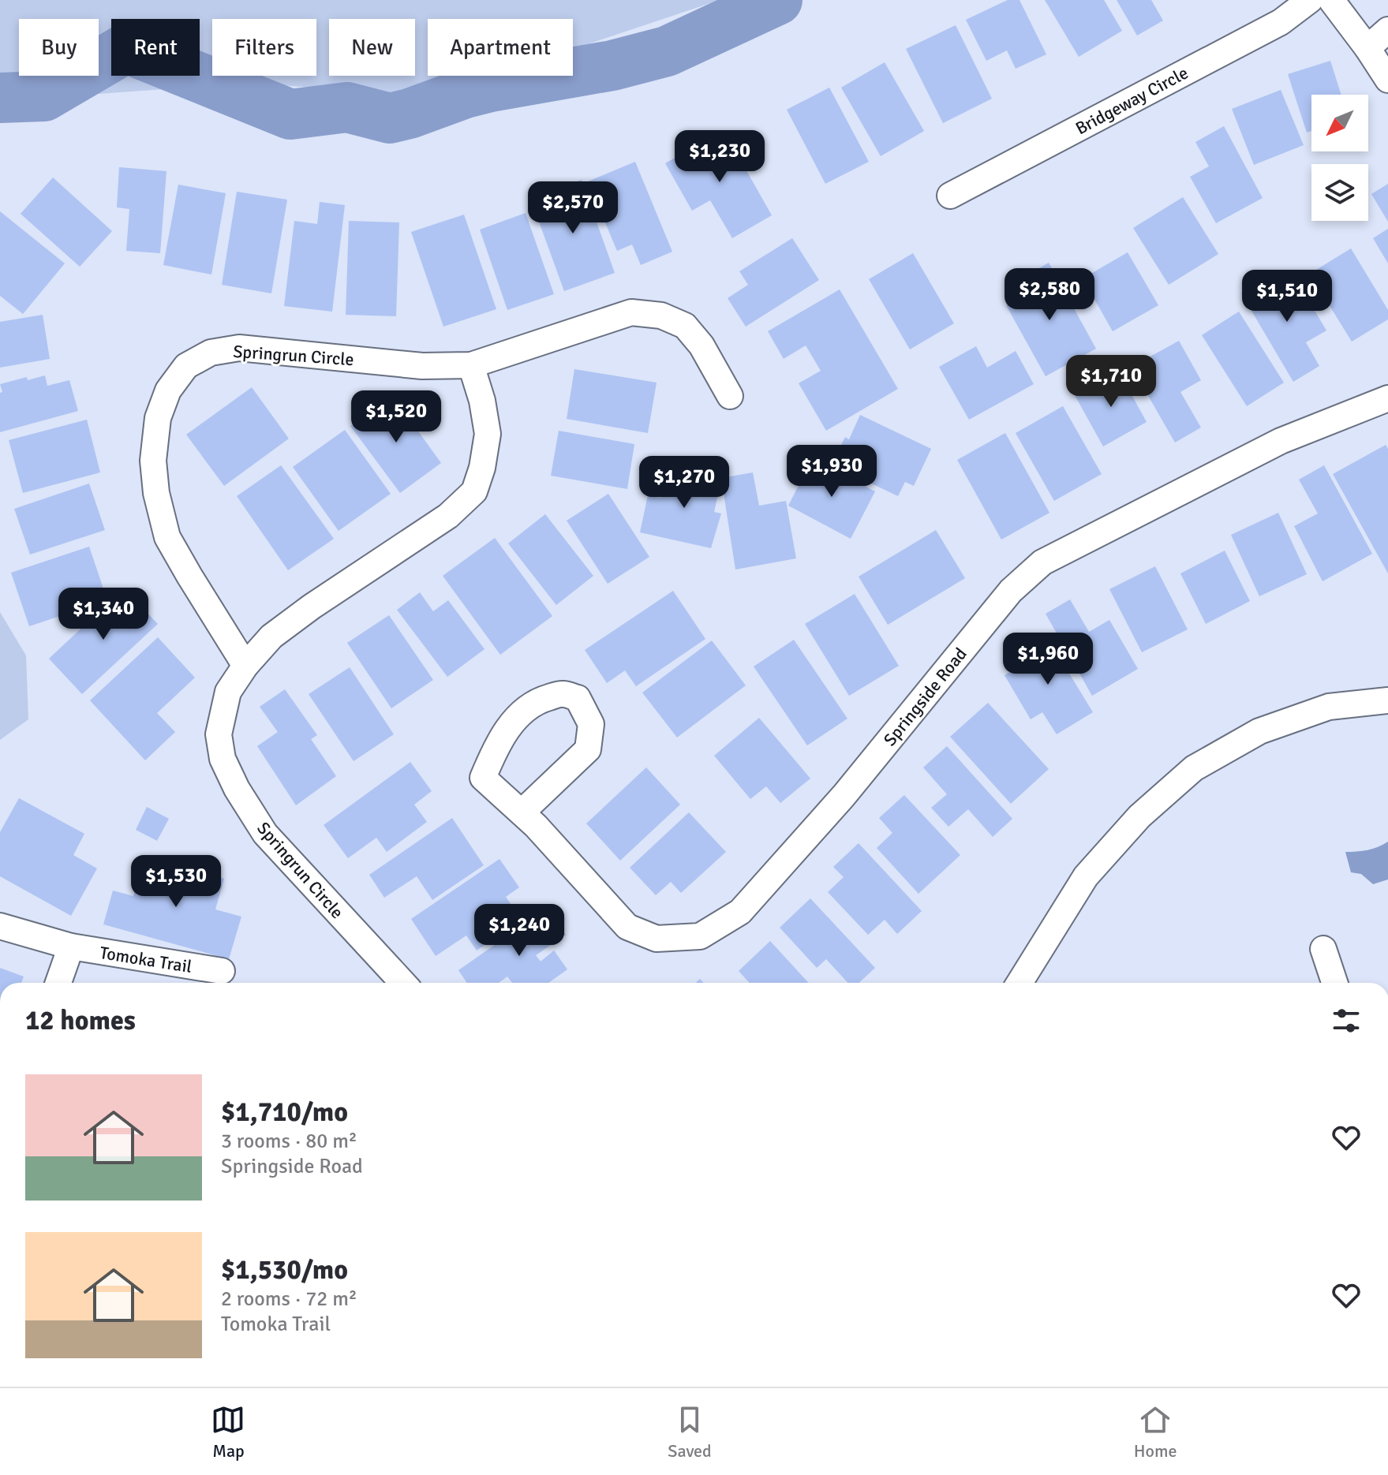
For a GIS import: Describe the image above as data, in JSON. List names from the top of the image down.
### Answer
{
  "streets": {
    "street": [
      "Bridgeway Circle",
      "Springrun Circle",
      "Springside Road",
      "Tomoka Trail"
    ]
  },
  "north": "bottom left",
  "page": {
    "chip": [
      "Buy",
      "Rent",
      "Filters",
      "New",
      "Apartment"
    ],
    "price": [
      "$1,230",
      "$2,570",
      "$2,580",
      "$1,510",
      "$1,710",
      "$1,520",
      "$1,930",
      "$1,270",
      "$1,340",
      "$1,960",
      "$1,530",
      "$1,240"
    ],
    "heading": "12 homes",
    "list": [
      {
        "name": "$1,710/mo",
        "note": "3 rooms · 80 m² · Springside Road"
      },
      {
        "name": "$1,530/mo",
        "note": "2 rooms · 72 m² · Tomoka Trail"
      }
    ],
    "tabs": ["Map", "Saved", "Home"]
  }
}
